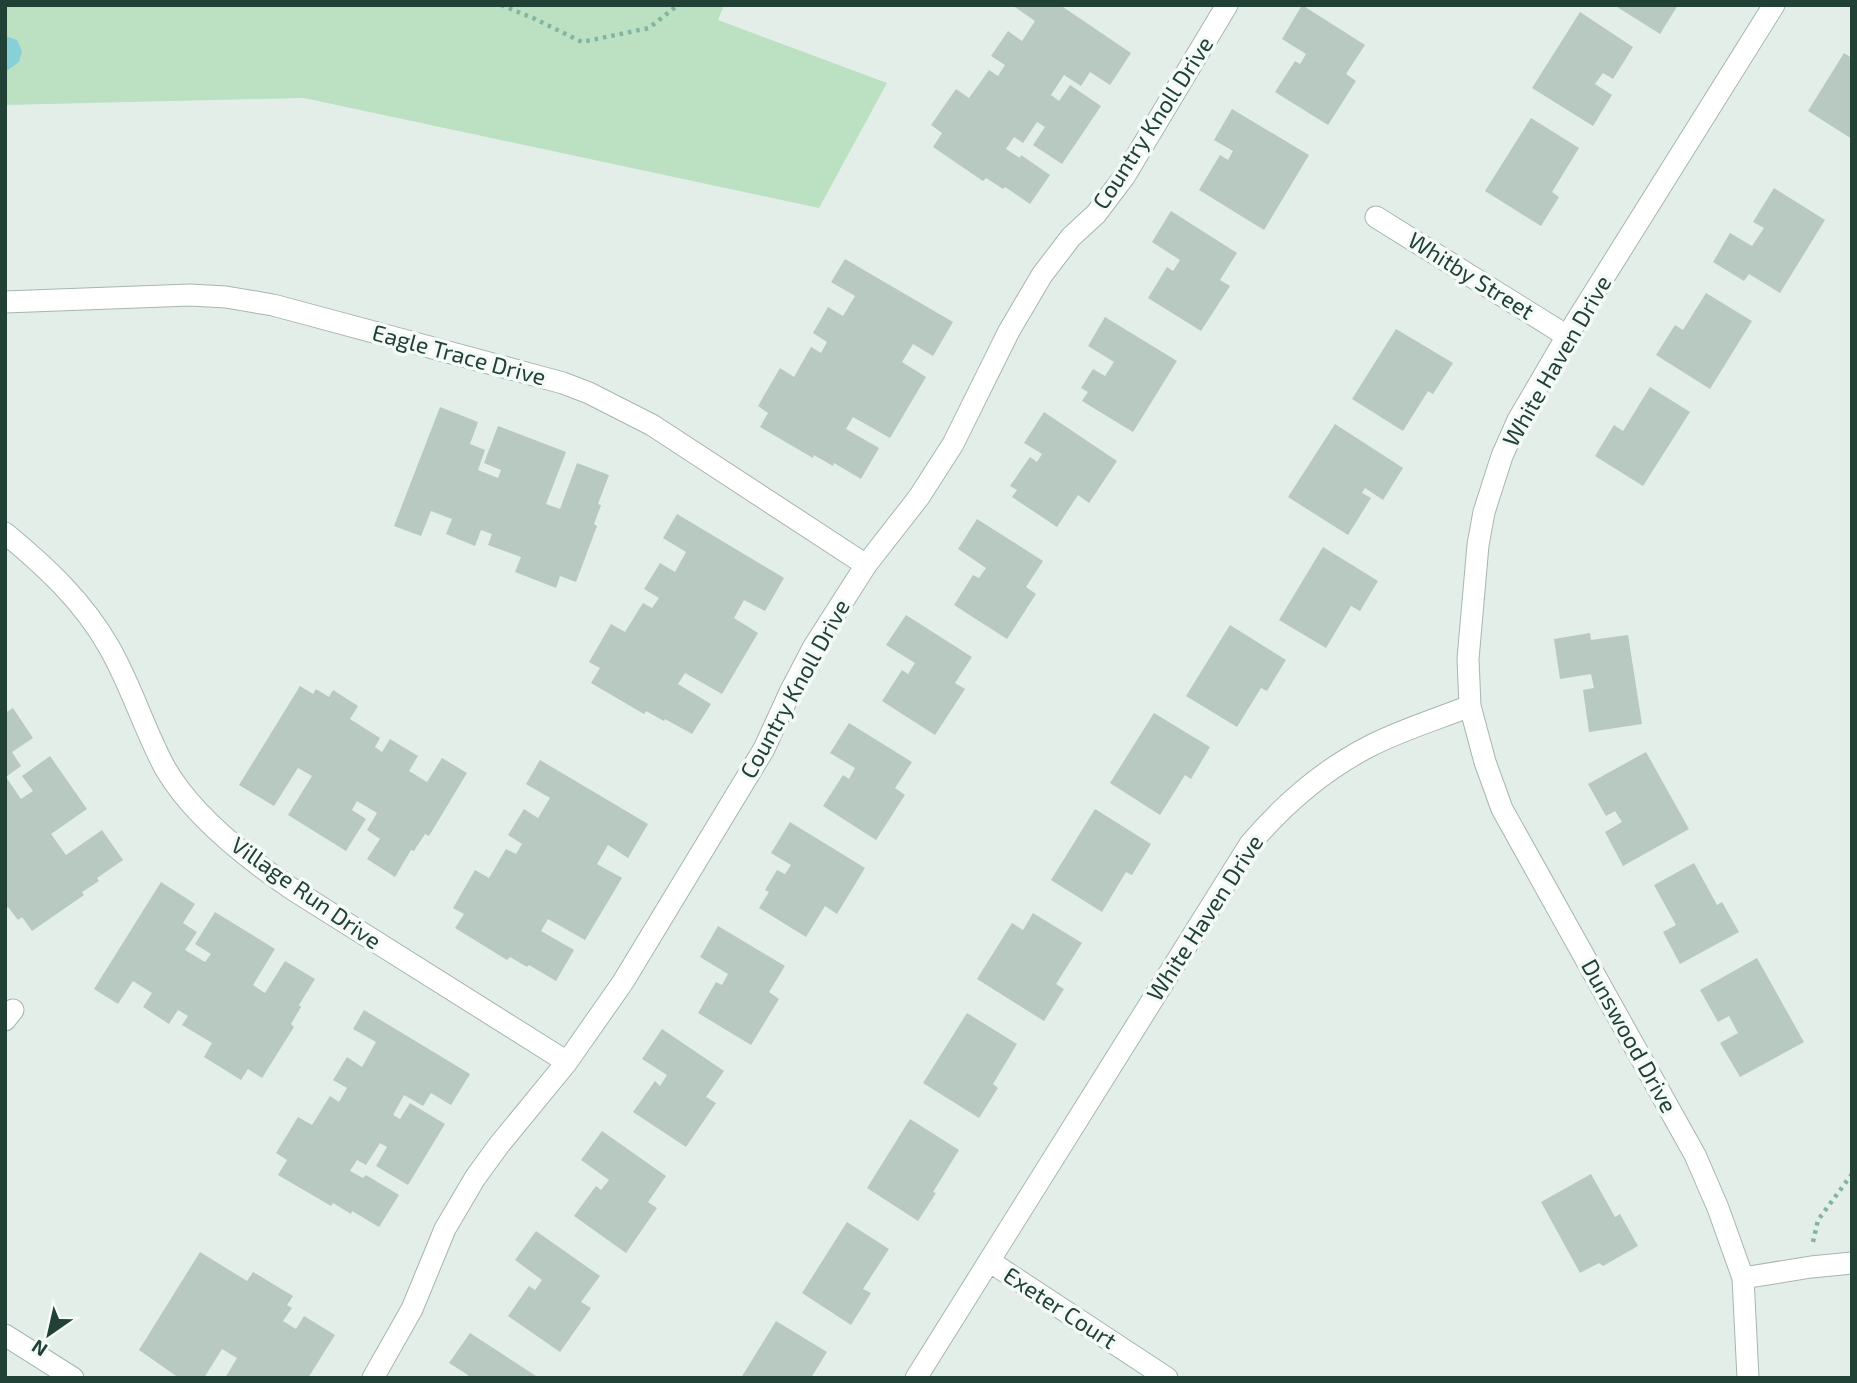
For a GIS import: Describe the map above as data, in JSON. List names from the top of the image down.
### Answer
{
  "streets": {
    "street": [
      "Country Knoll Drive",
      "Whitby Street",
      "Eagle Trace Drive",
      "White Haven Drive",
      "Village Run Drive",
      "Dunswood Drive",
      "Exeter Court"
    ]
  },
  "crossings": [
    ["Country Knoll Drive", "Eagle Trace Drive"],
    ["Country Knoll Drive", "Village Run Drive"],
    ["Whitby Street", "White Haven Drive"],
    ["White Haven Drive", "Dunswood Drive"],
    ["White Haven Drive", "Exeter Court"]
  ],
  "north": "bottom left"
}
